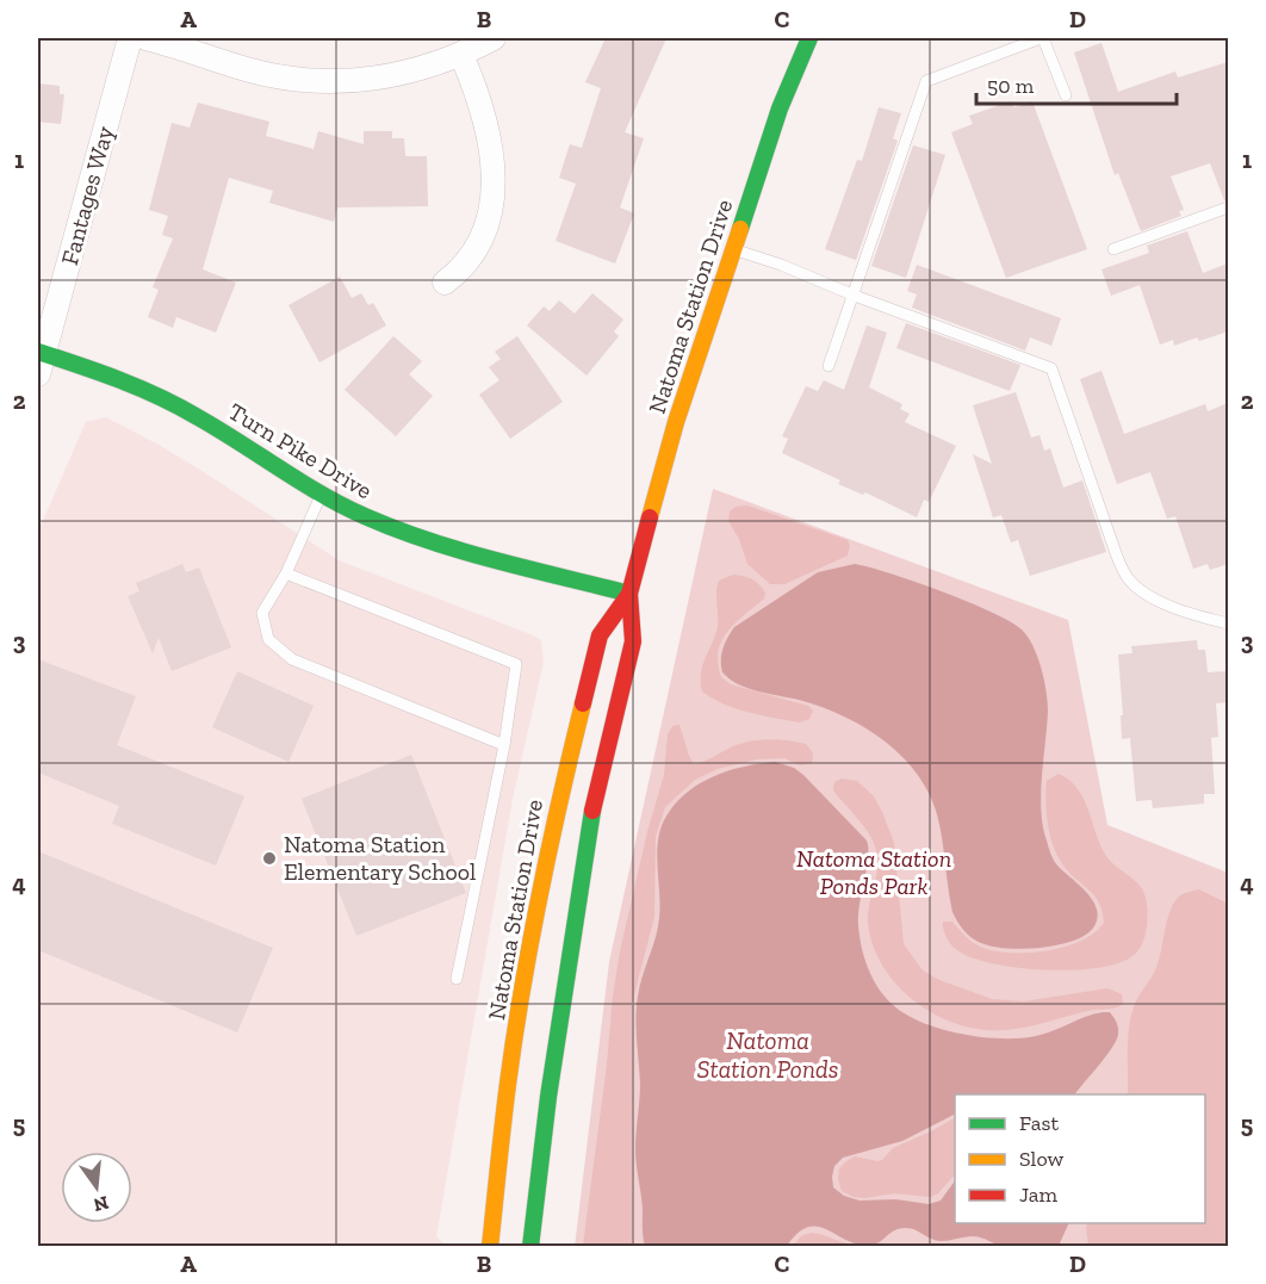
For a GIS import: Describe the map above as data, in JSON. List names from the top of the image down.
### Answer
{
  "streets": {
    "street": ["Fantages Way", "Natoma Station Drive", "Turn Pike Drive"]
  },
  "crossings": [
    ["Fantages Way", "Turn Pike Drive"],
    ["Natoma Station Drive", "Turn Pike Drive"]
  ],
  "water": ["Natoma Station Ponds"],
  "parks": ["Natoma Station Ponds Park"],
  "places": ["Natoma Station Elementary School"],
  "legend": ["Fast", "Slow", "Jam"],
  "scale_bar": "50 m",
  "north": "bottom",
  "grid": {
    "columns": [
      "A",
      "B",
      "C",
      "D"
    ],
    "rows": [
      "1",
      "2",
      "3",
      "4",
      "5"
    ]
  }
}
